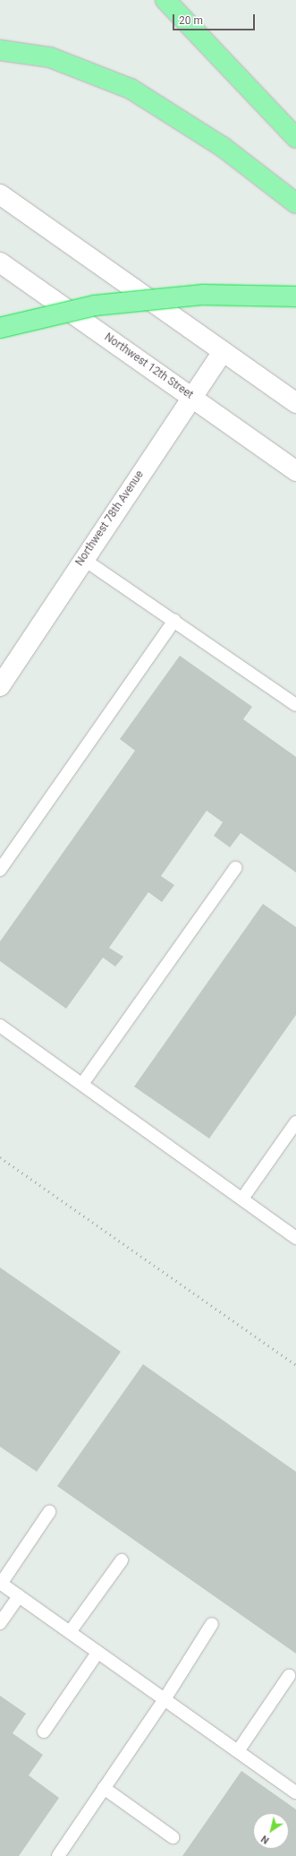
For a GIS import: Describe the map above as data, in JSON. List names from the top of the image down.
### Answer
{
  "streets": {
    "main road": ["Northwest 12th Street", "Northwest 78th Avenue"]
  },
  "crossings": [
    ["Northwest 12th Street", "Northwest 78th Avenue"]
  ],
  "scale_bar": "20 m",
  "north": "bottom left"
}
